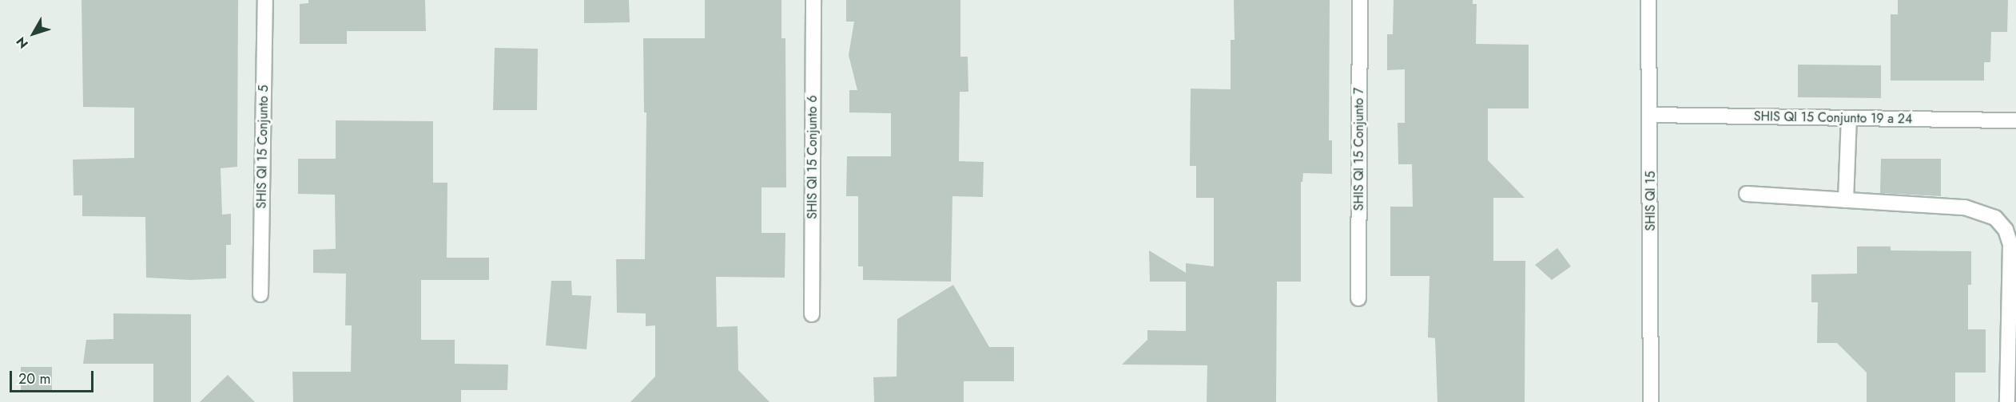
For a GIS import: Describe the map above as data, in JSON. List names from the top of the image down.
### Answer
{
  "streets": {
    "street": [
      "SHIS QI 15 Conjunto 19 a 24",
      "SHIS QI 15 Conjunto 5",
      "SHIS QI 15 Conjunto 7",
      "SHIS QI 15 Conjunto 6",
      "SHIS QI 15"
    ]
  },
  "crossings": [
    ["SHIS QI 15 Conjunto 19 a 24", "SHIS QI 15"]
  ],
  "scale_bar": "20 m",
  "north": "bottom left"
}
